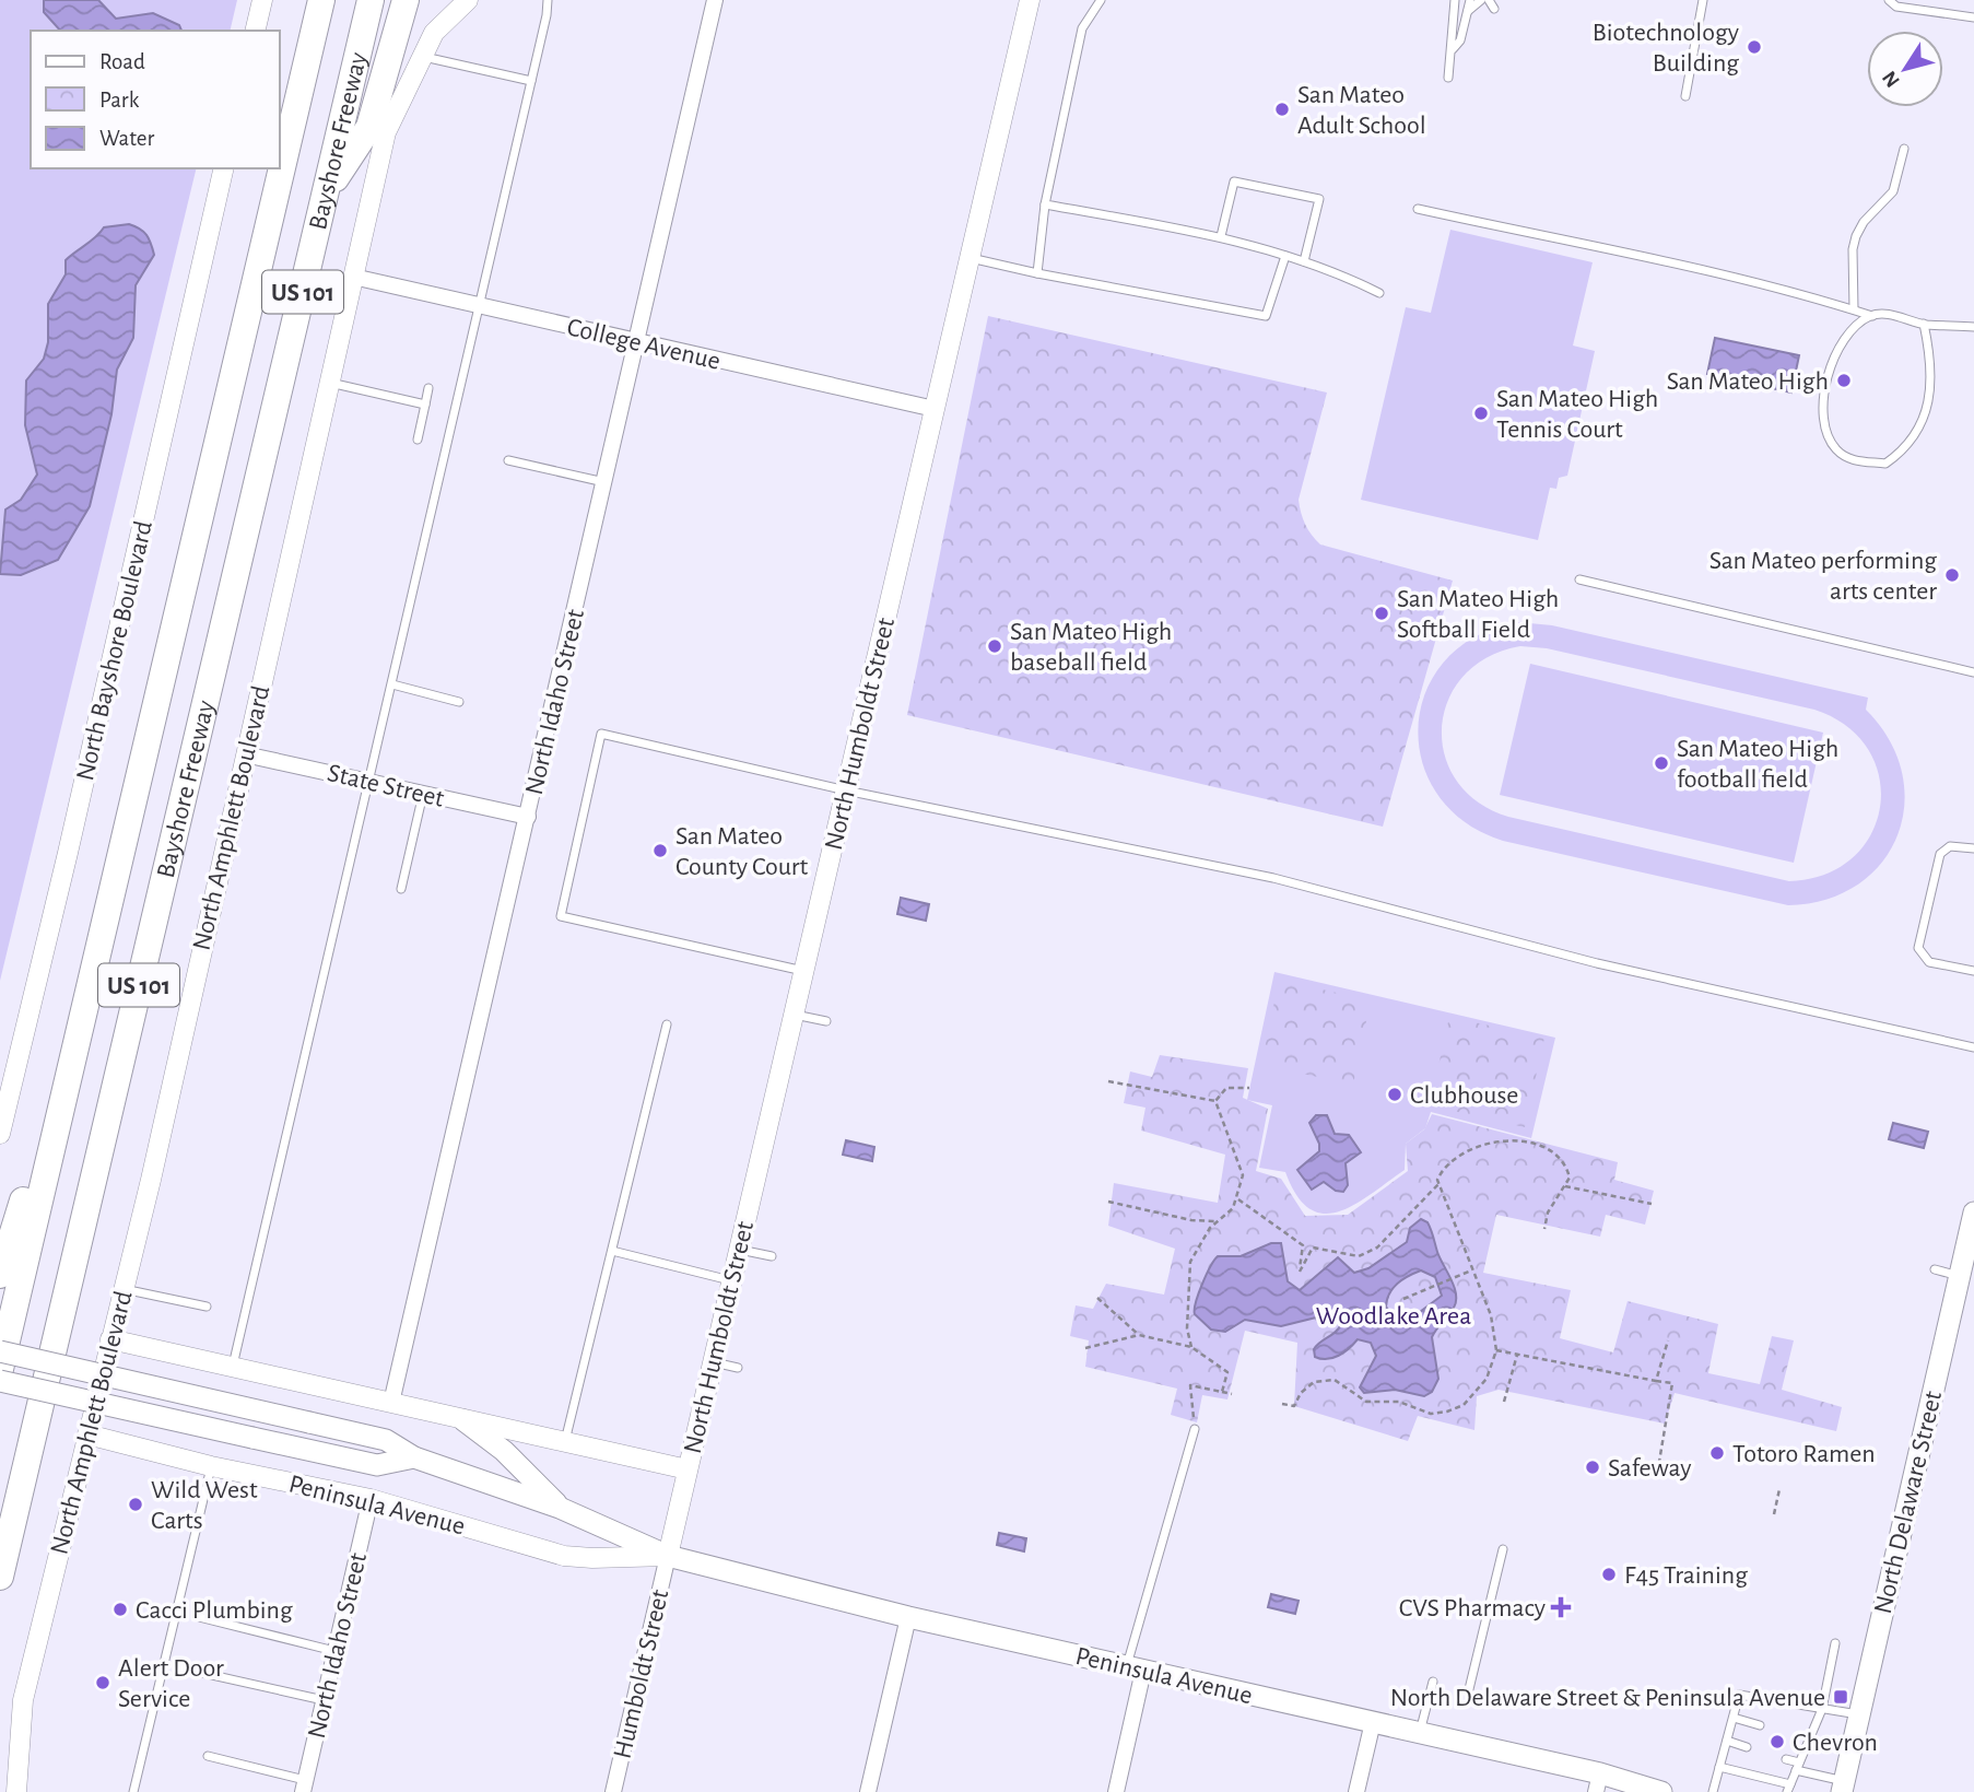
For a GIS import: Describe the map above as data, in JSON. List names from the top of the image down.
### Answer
{
  "streets": {
    "highway": ["Bayshore Freeway", "US 101"],
    "main road": ["North Delaware Street", "Peninsula Avenue"],
    "street": [
      "College Avenue",
      "North Bayshore Boulevard",
      "North Idaho Street",
      "North Humboldt Street",
      "State Street",
      "North Amphlett Boulevard",
      "Humboldt Street"
    ]
  },
  "crossings": [
    ["College Avenue", "North Idaho Street"],
    ["College Avenue", "North Humboldt Street"],
    ["College Avenue", "North Amphlett Boulevard"],
    ["North Idaho Street", "State Street"],
    ["North Idaho Street", "Peninsula Avenue"],
    ["North Humboldt Street", "Peninsula Avenue"],
    ["North Humboldt Street", "Humboldt Street"],
    ["State Street", "North Amphlett Boulevard"],
    ["North Amphlett Boulevard", "Peninsula Avenue"],
    ["Peninsula Avenue", "Humboldt Street"]
  ],
  "parks": ["Woodlake Area"],
  "places": {
    "other": [
      "Biotechnology Building",
      "San Mateo Adult School",
      "San Mateo High",
      "San Mateo High Tennis Court",
      "San Mateo performing arts center",
      "San Mateo High Softball Field",
      "San Mateo High baseball field",
      "San Mateo High football field",
      "San Mateo County Court",
      "Clubhouse",
      "Totoro Ramen",
      "Safeway",
      "Wild West Carts",
      "F45 Training",
      "Cacci Plumbing",
      "Alert Door Service",
      "Chevron"
    ],
    "health": ["CVS Pharmacy"],
    "transit": ["North Delaware Street & Peninsula Avenue"]
  },
  "legend": ["Road", "Park", "Water"],
  "north": "bottom left"
}
